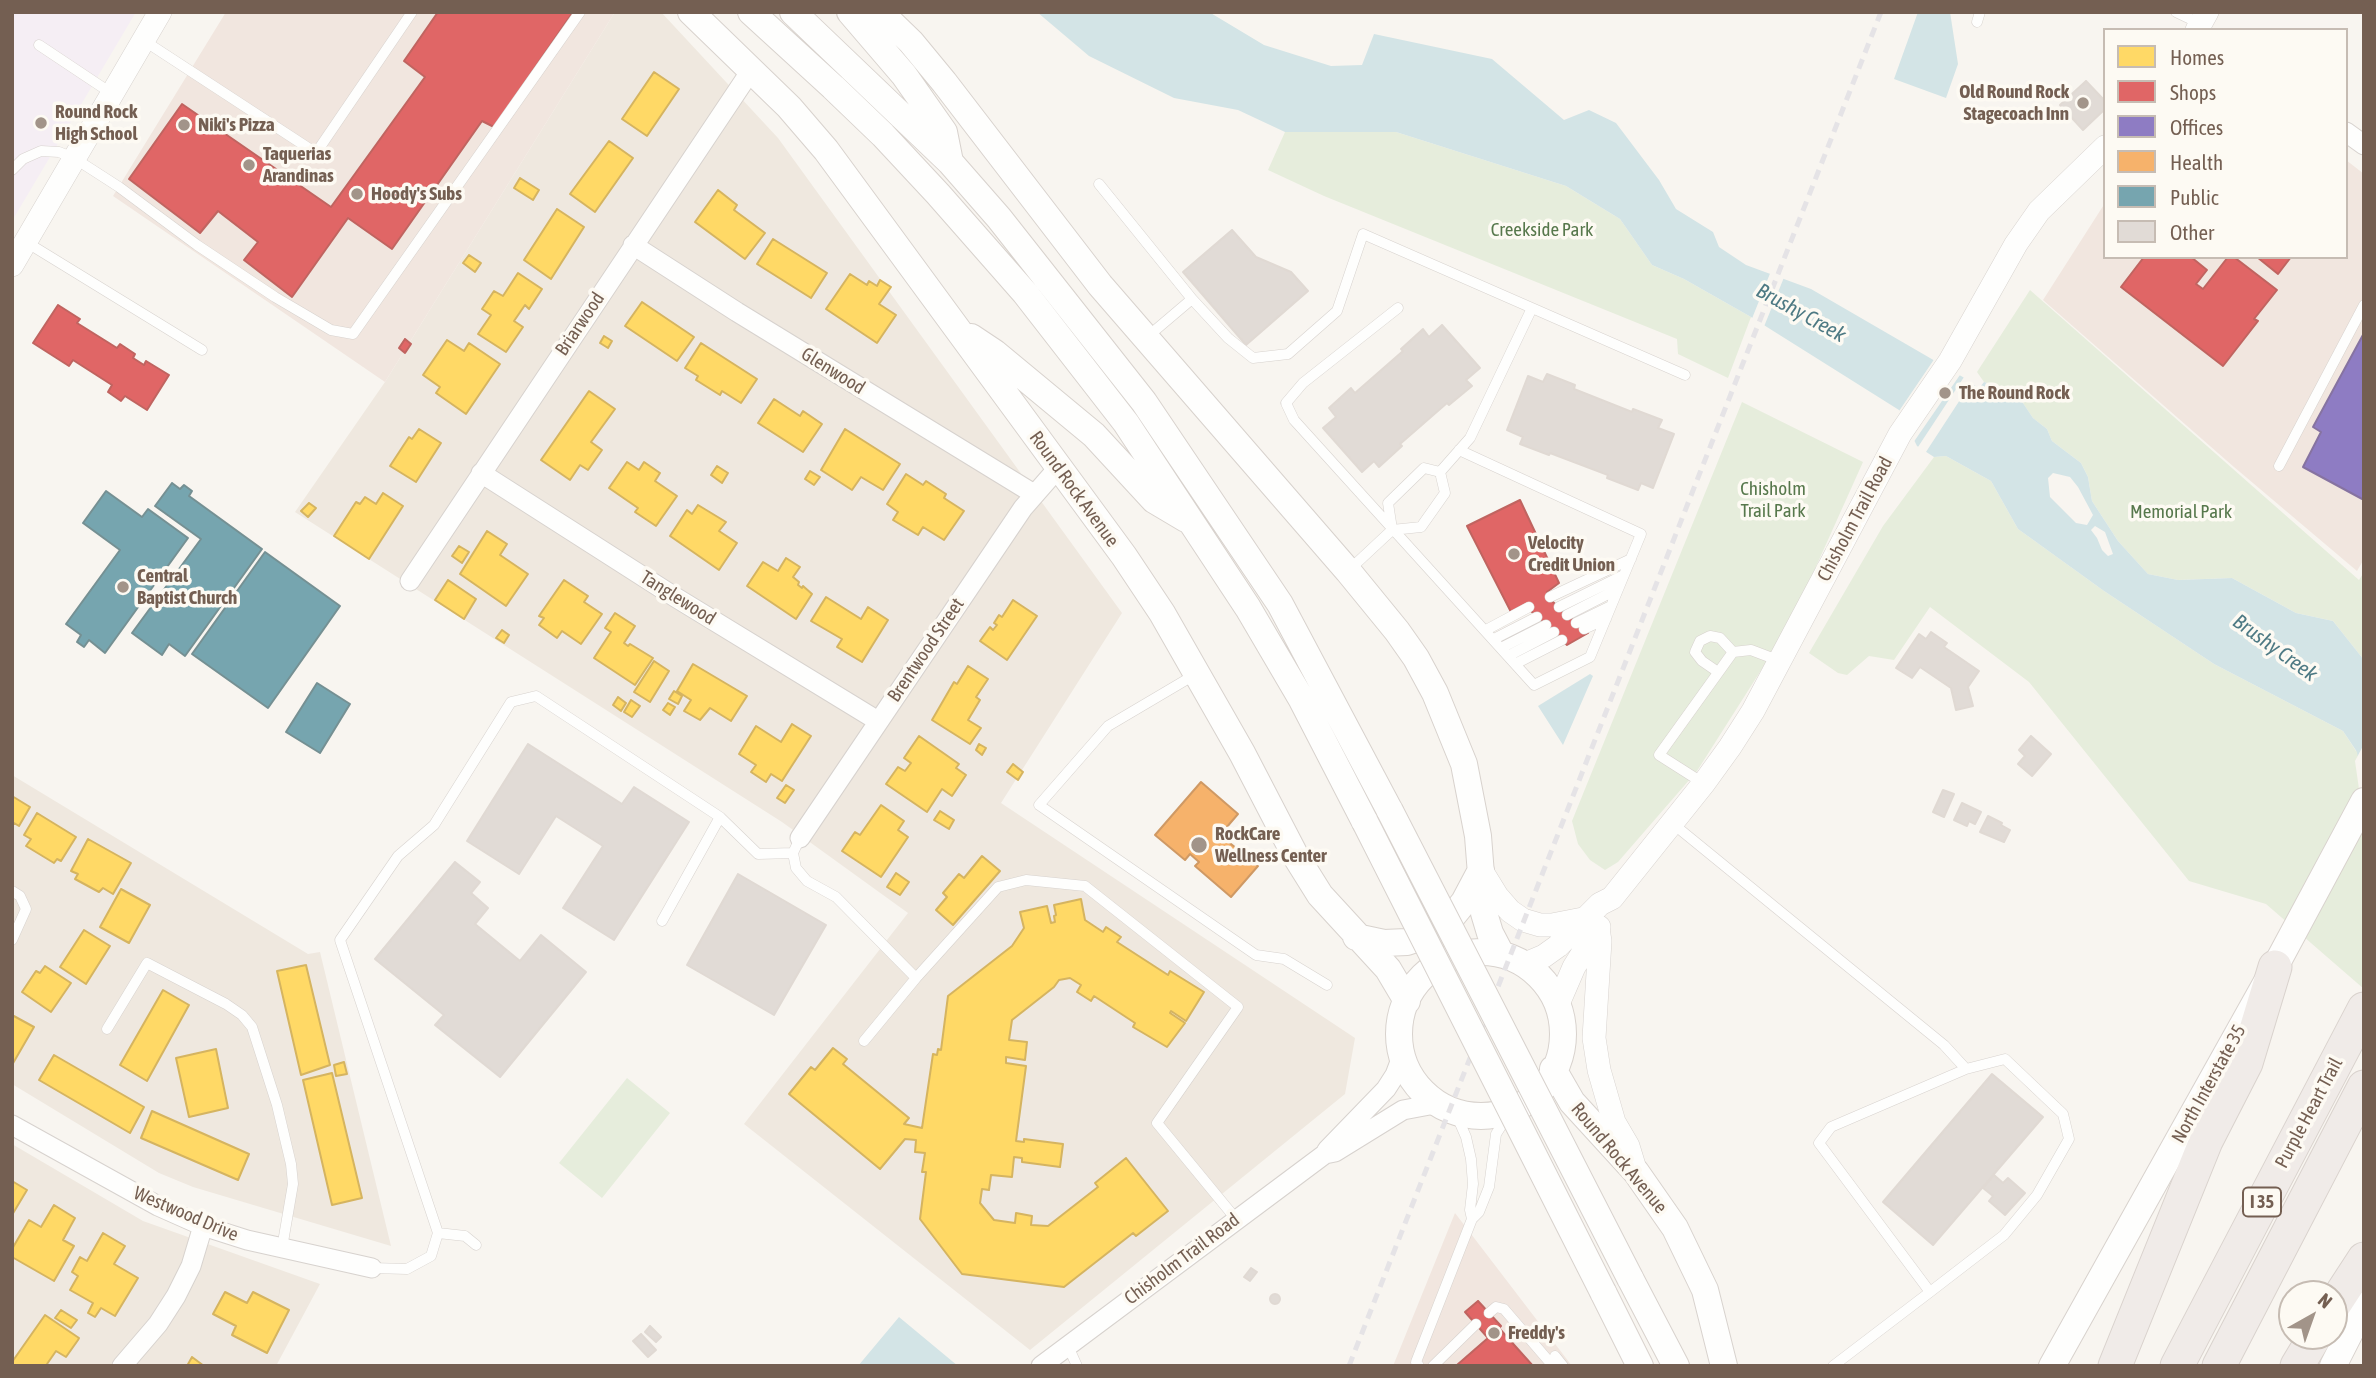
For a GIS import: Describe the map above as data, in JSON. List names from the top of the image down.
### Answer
{
  "streets": {
    "highway": ["Purple Heart Trail", "I 35"],
    "main road": ["Round Rock Avenue", "North Interstate 35"],
    "street": [
      "Briarwood",
      "Glenwood",
      "Chisholm Trail Road",
      "Tanglewood",
      "Brentwood Street",
      "Westwood Drive"
    ]
  },
  "crossings": [
    ["Briarwood", "Glenwood"],
    ["Briarwood", "Round Rock Avenue"],
    ["Briarwood", "Tanglewood"],
    ["Glenwood", "Brentwood Street"],
    ["Round Rock Avenue", "Chisholm Trail Road"],
    ["Round Rock Avenue", "Brentwood Street"],
    ["Tanglewood", "Brentwood Street"]
  ],
  "water": ["Brushy Creek"],
  "parks": ["Creekside Park", "Chisholm Trail Park", "Memorial Park"],
  "places": [
    "Old Round Rock Stagecoach Inn",
    "Round Rock High School",
    "Niki's Pizza",
    "Taquerias Arandinas",
    "Hoody's Subs",
    "The Round Rock",
    "Velocity Credit Union",
    "Central Baptist Church",
    "RockCare Wellness Center",
    "Freddy's"
  ],
  "legend": [
    "Homes",
    "Shops",
    "Offices",
    "Health",
    "Public",
    "Other"
  ],
  "north": "top right"
}
